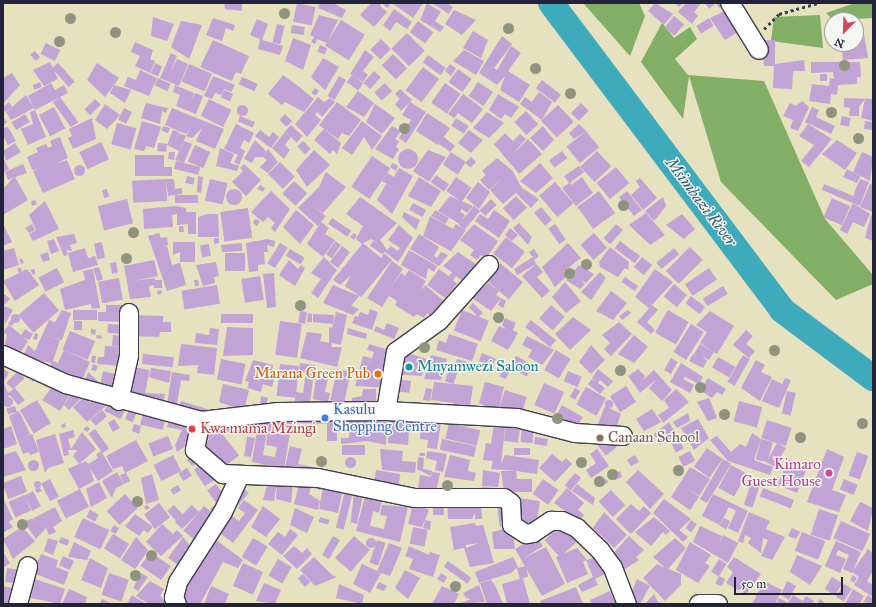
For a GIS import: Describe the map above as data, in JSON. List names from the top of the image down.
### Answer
{
  "water": ["Msimbazi River"],
  "places": [
    "Mnyamwezi Saloon",
    "Marana Green Pub",
    "Kasulu Shopping Centre",
    "Kwa mama Mzingi",
    "Canaan School",
    "Kimaro Guest House"
  ],
  "scale_bar": "50 m",
  "north": "bottom left"
}
